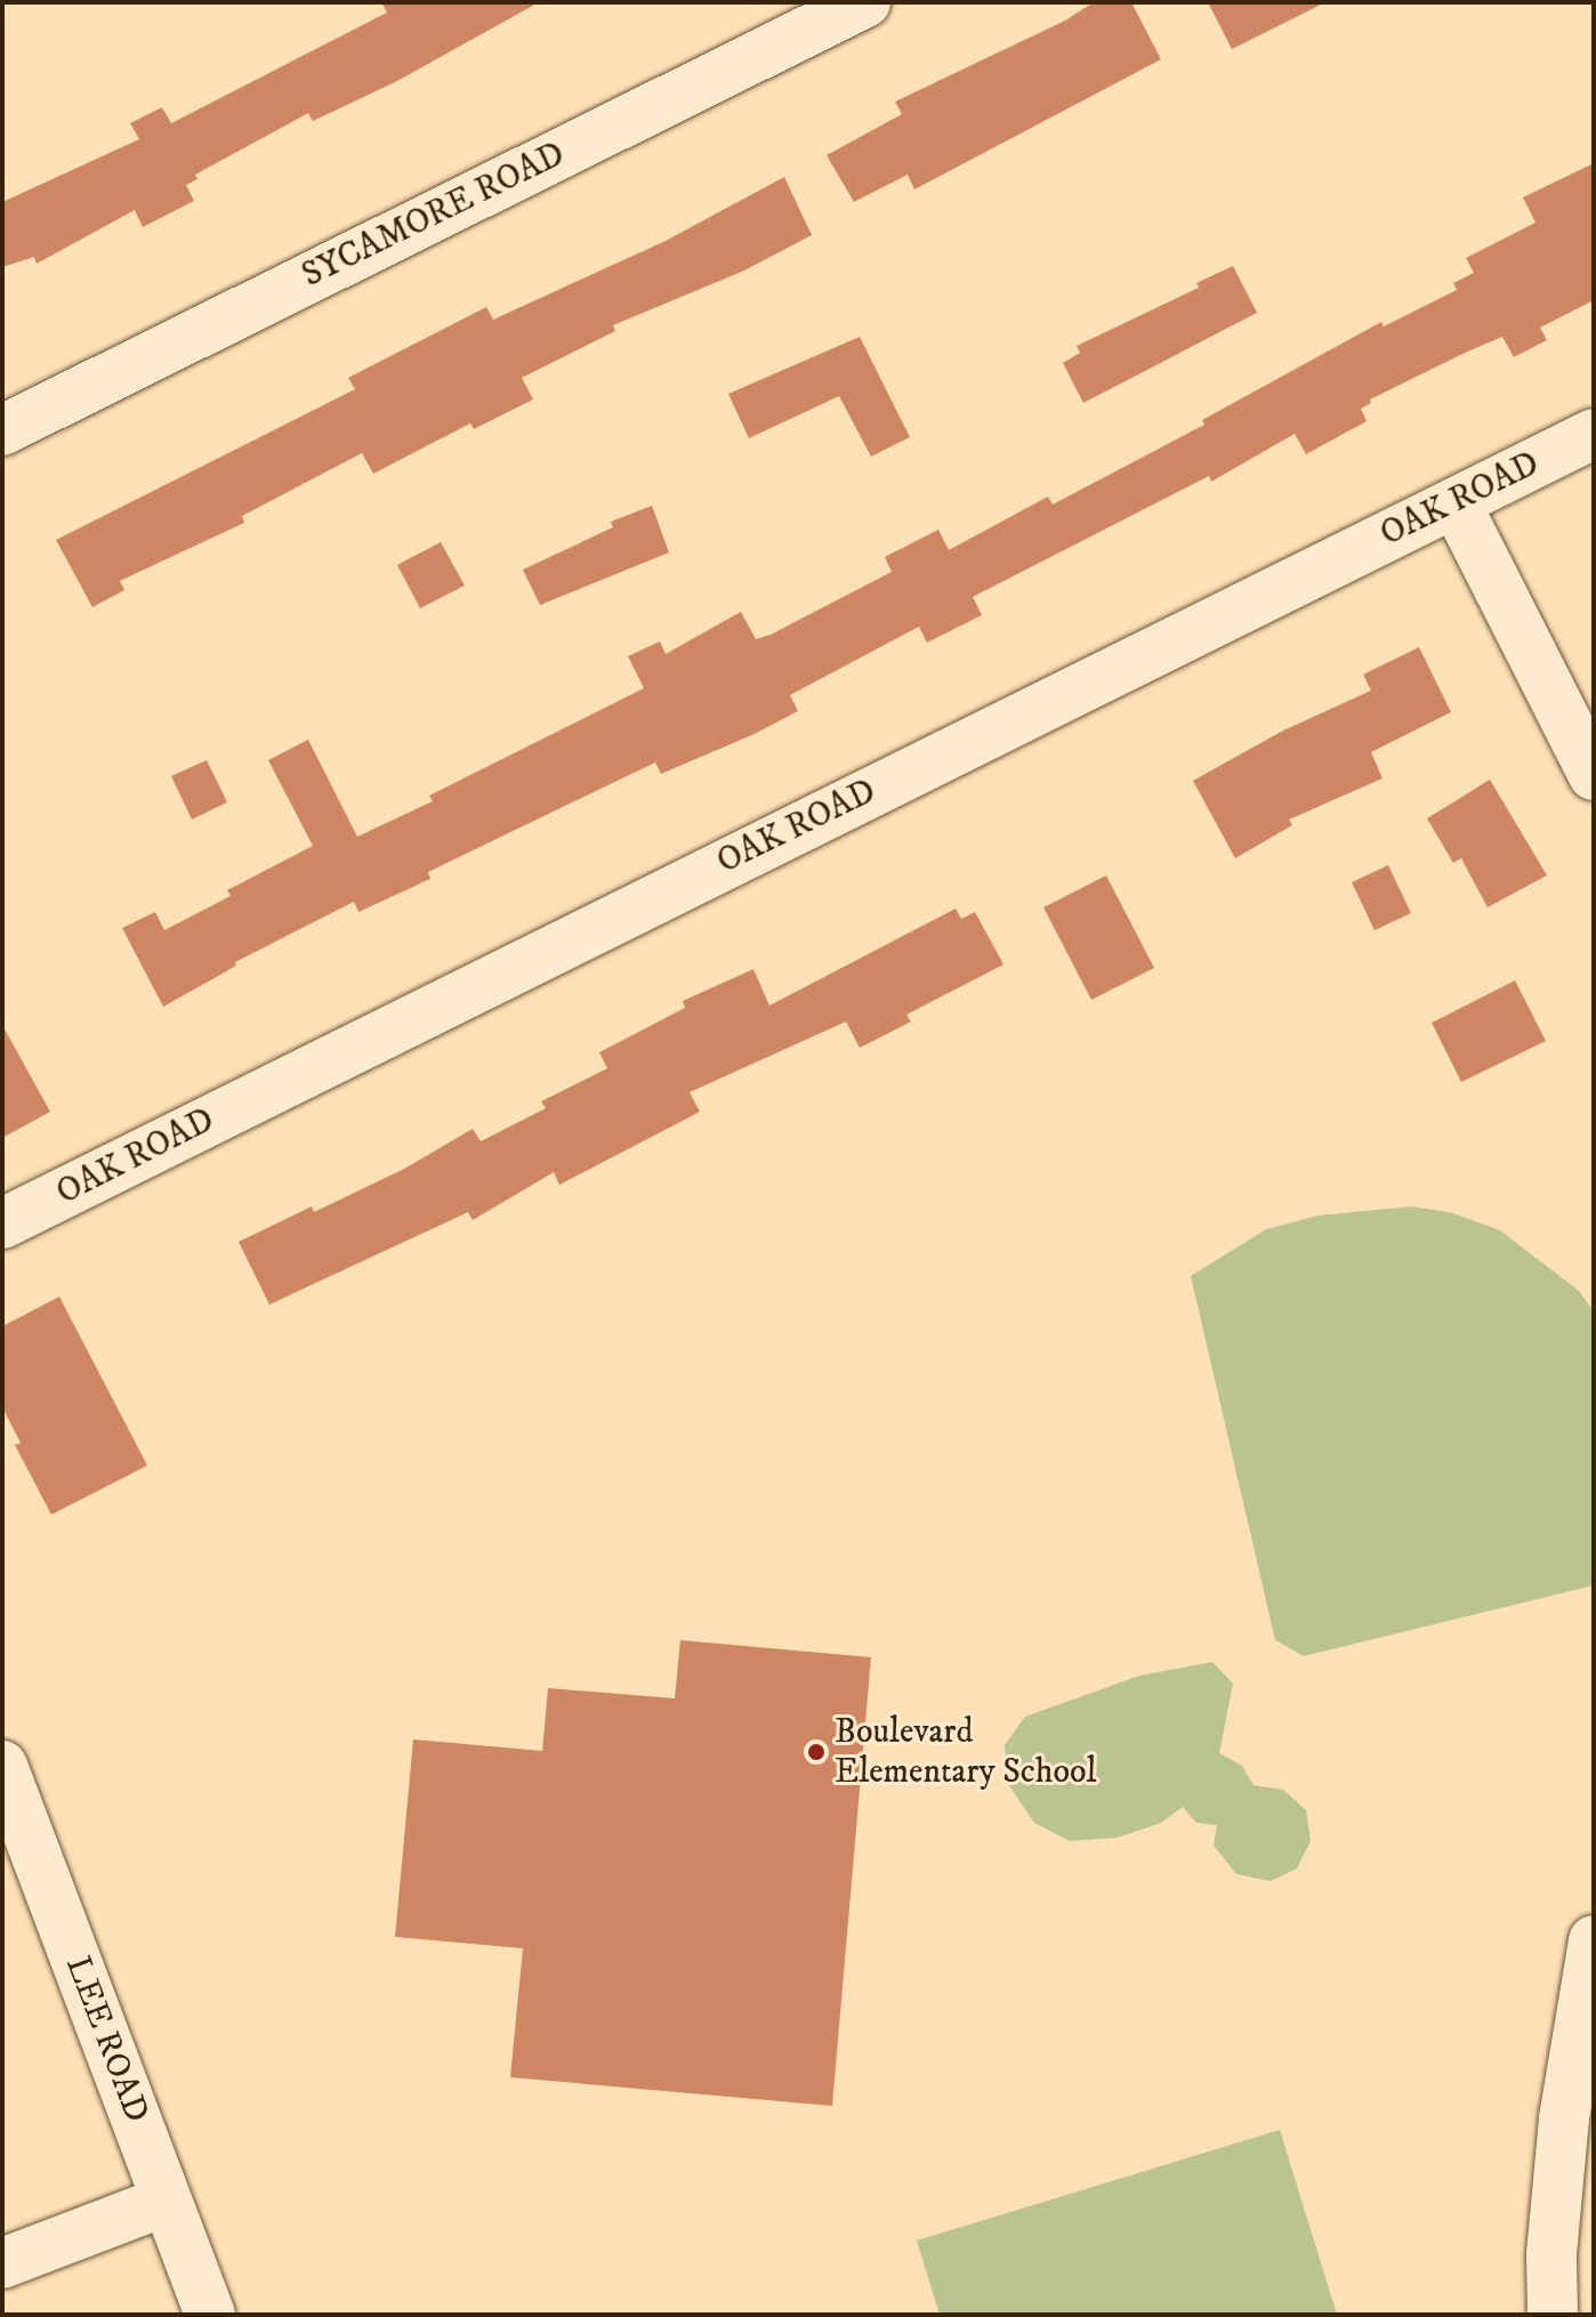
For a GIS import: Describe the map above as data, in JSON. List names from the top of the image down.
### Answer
{
  "streets": {
    "street": ["SYCAMORE ROAD", "OAK ROAD", "LEE ROAD"]
  },
  "places": ["Boulevard Elementary School"]
}
